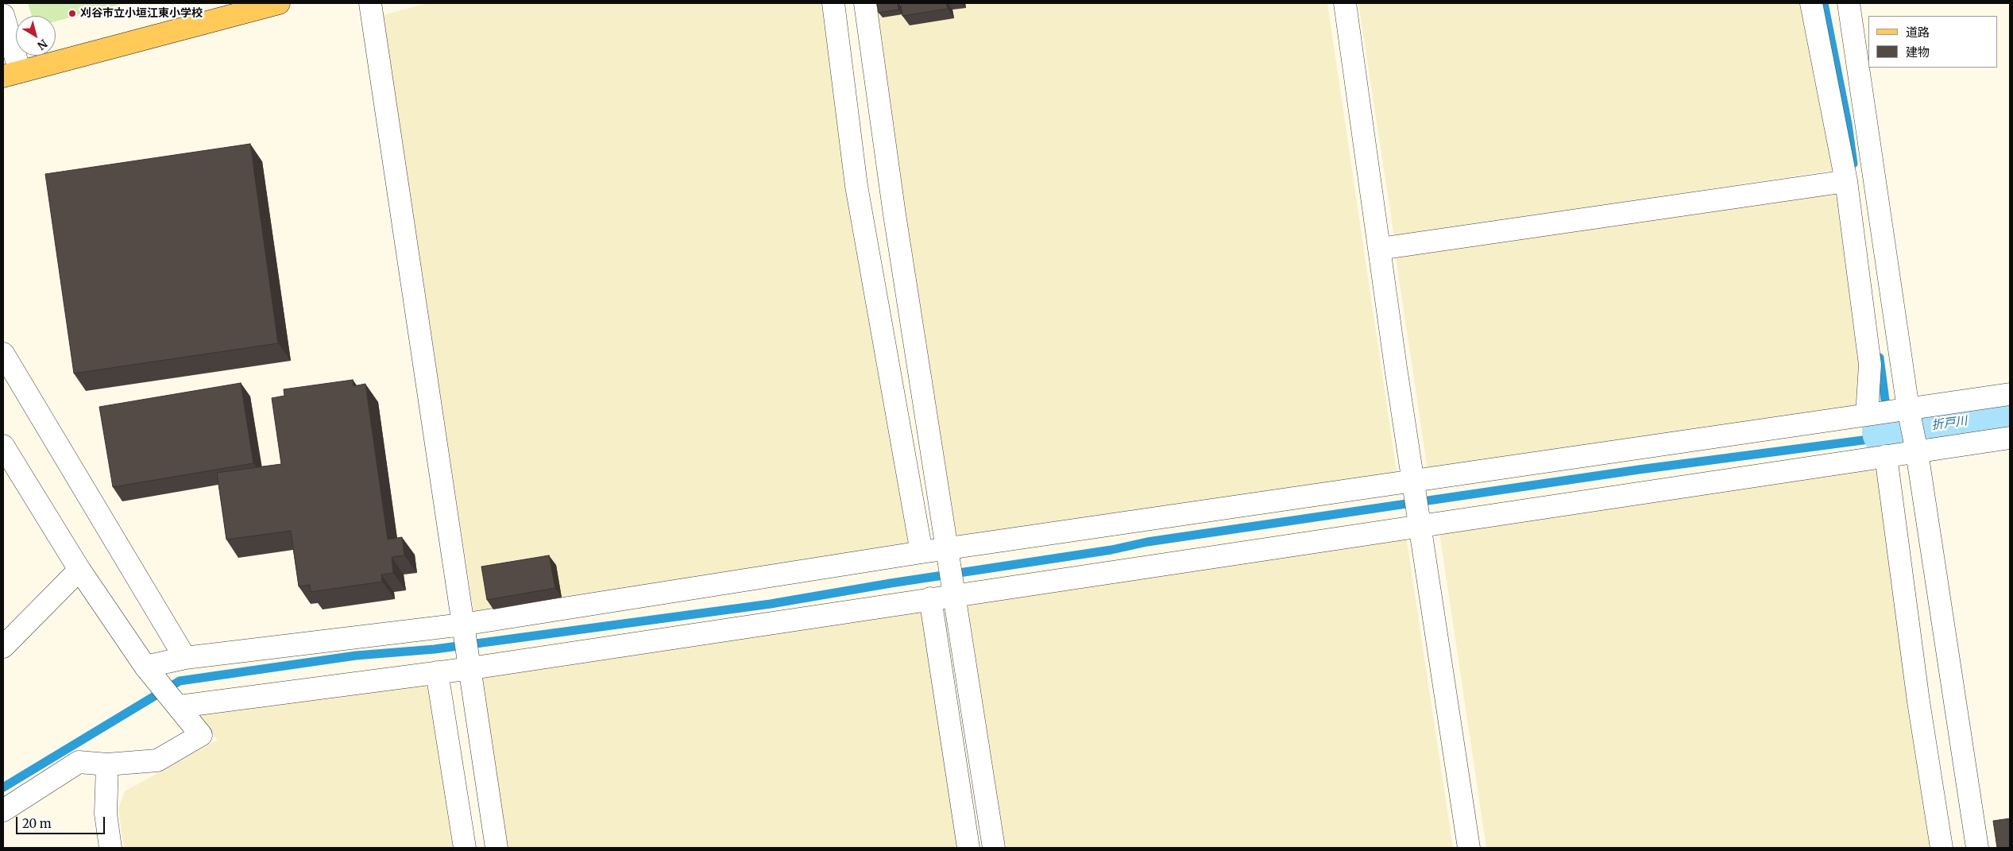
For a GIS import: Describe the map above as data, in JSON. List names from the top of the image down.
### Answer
{
  "water": ["折戸川"],
  "places": ["刈谷市立小垣江東小学校"],
  "legend": ["道路", "建物"],
  "scale_bar": "20 m",
  "north": "bottom right"
}
